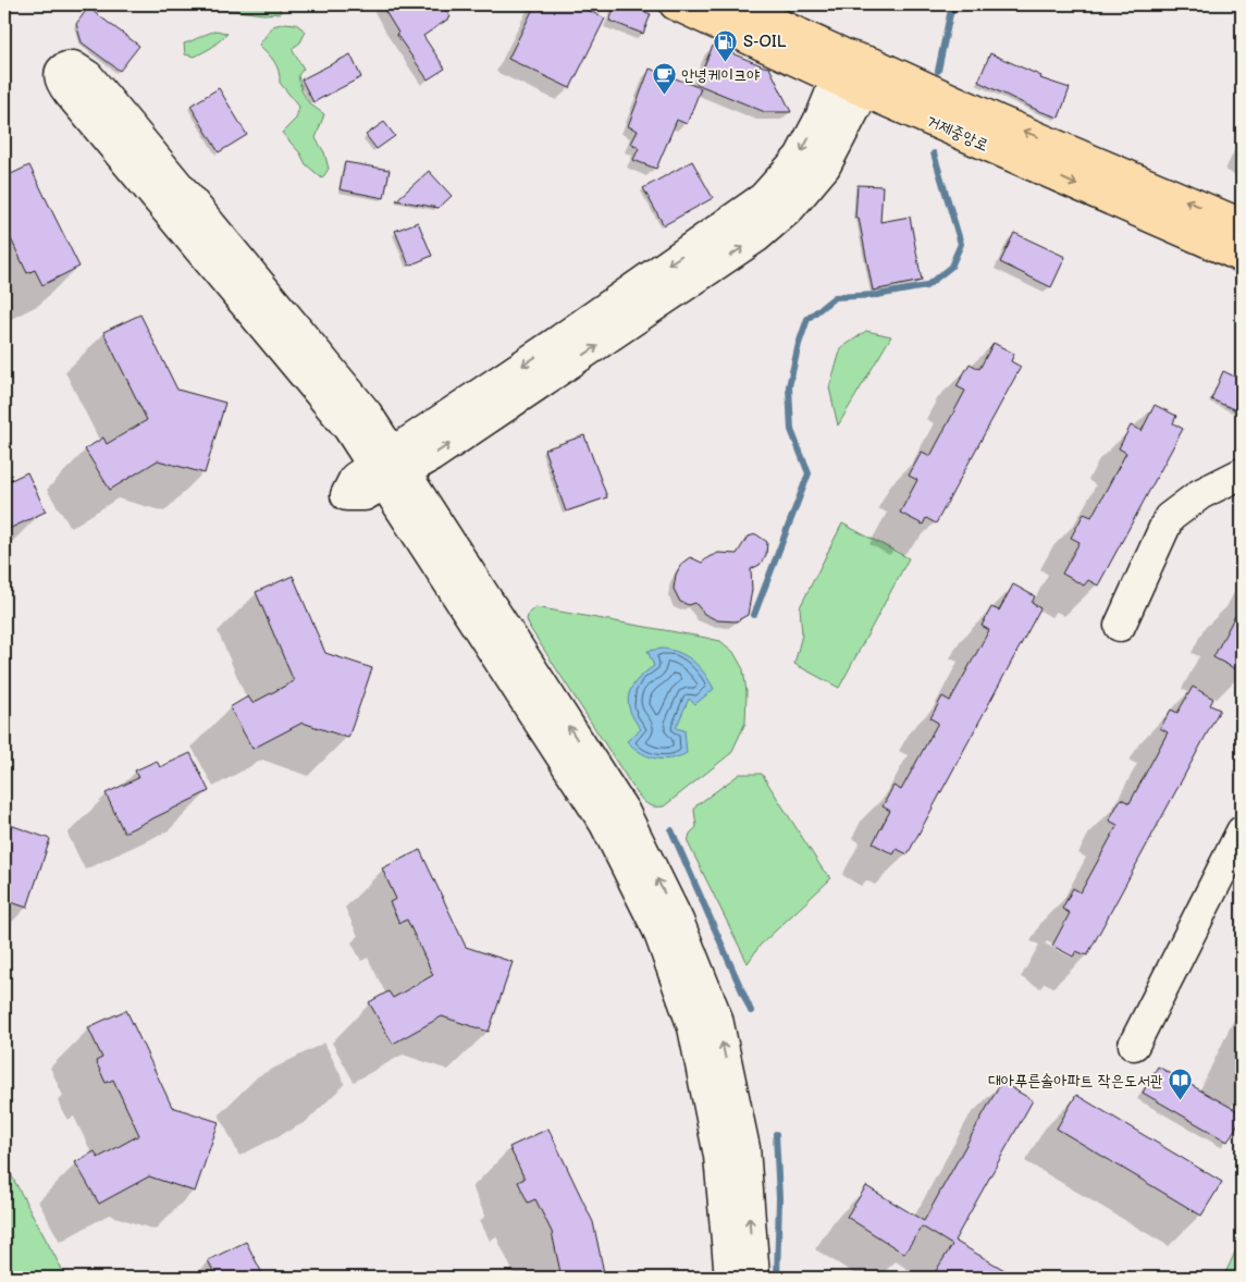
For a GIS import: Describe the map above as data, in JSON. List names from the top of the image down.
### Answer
{
  "streets": {
    "main road": ["거제중앙로"]
  },
  "places": {
    "fuel station": ["S-OIL"],
    "cafe": ["안녕케이크야"],
    "library": ["대아푸른솔아파트 작은도서관"]
  }
}
